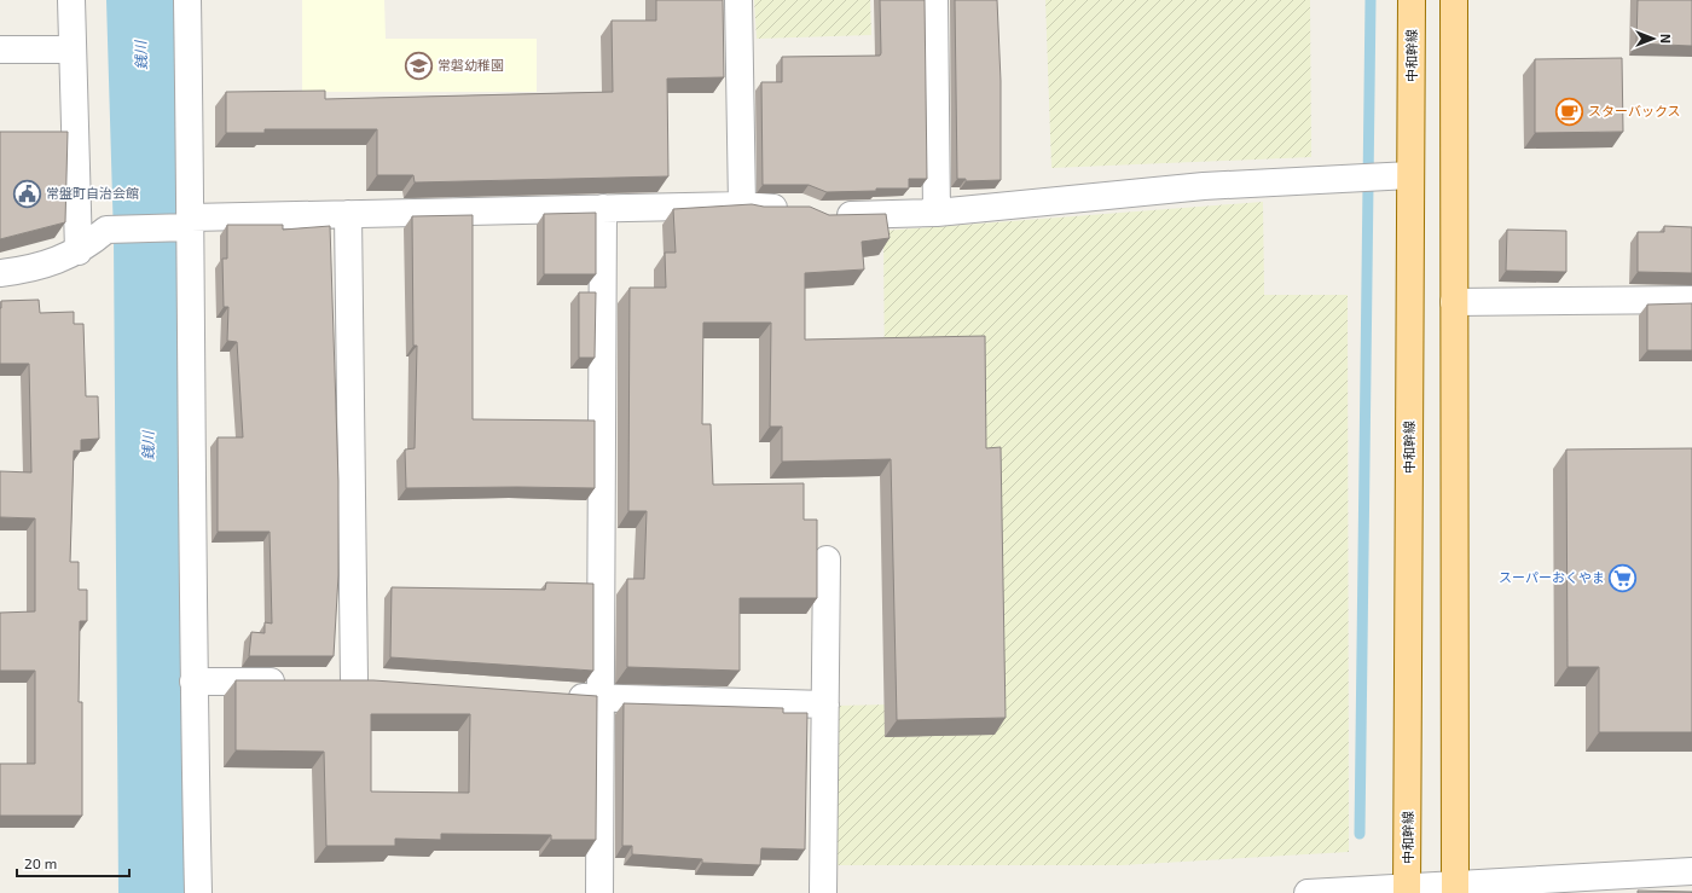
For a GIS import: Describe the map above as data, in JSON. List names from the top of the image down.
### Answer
{
  "streets": {
    "main road": ["中和幹線"]
  },
  "water": ["銭川"],
  "places": {
    "school or university": ["常磐幼稚園"],
    "cafe": ["スターバックス"],
    "public building": ["常盤町自治会館"],
    "supermarket": ["スーパーおくやま"]
  },
  "scale_bar": "20 m",
  "north": "right"
}
